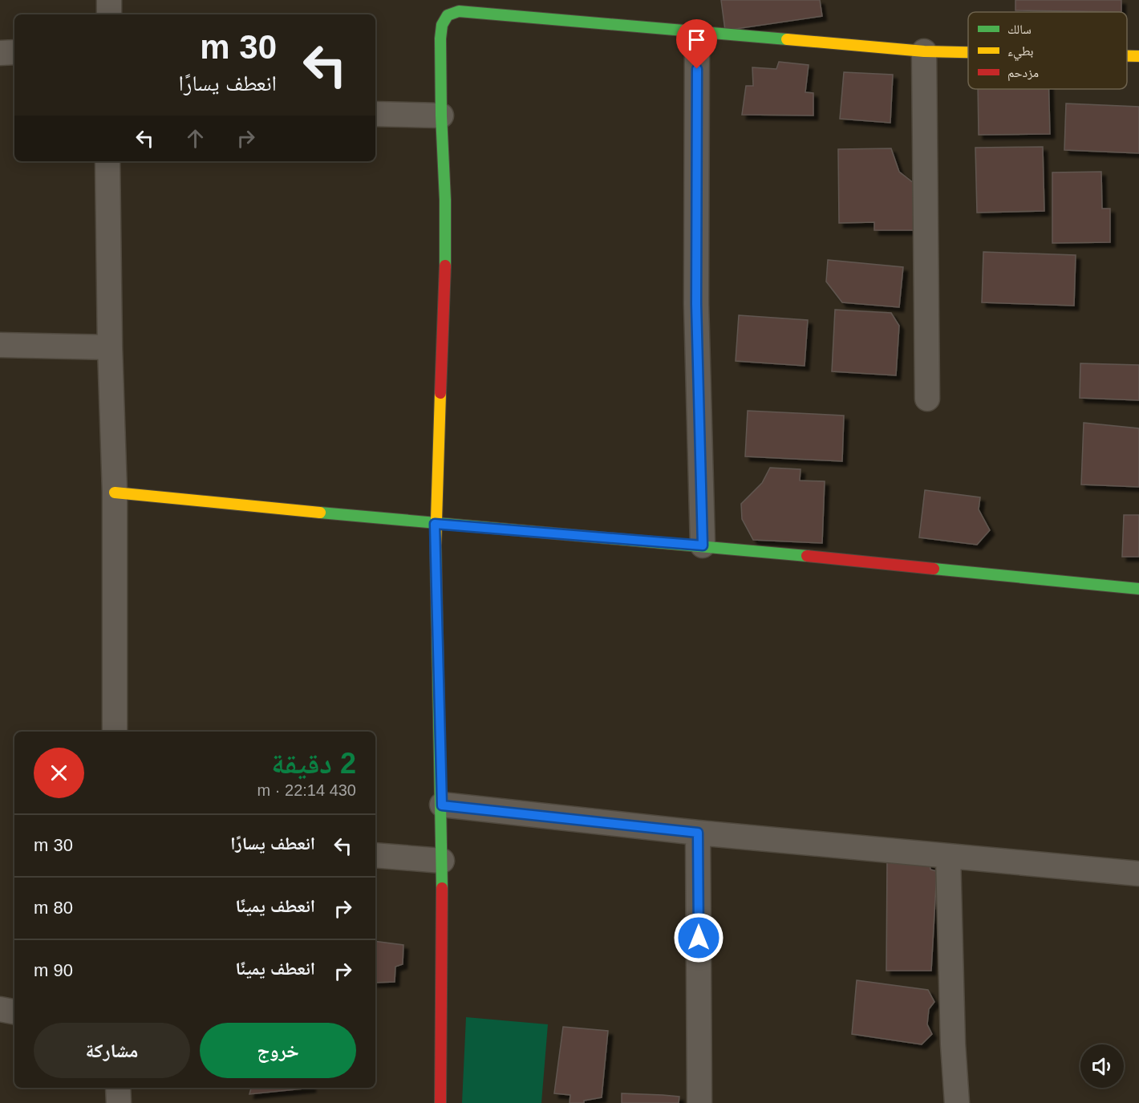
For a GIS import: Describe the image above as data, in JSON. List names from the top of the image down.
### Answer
{
  "legend": ["سالك", "بطيء", "مزدحم"],
  "page": {
    "turn": ["30 m", "انعطف يسارًا"],
    "heading": ["2 دقيقة", "430 m · 22:14"],
    "list": [
      {
        "name": "انعطف يسارًا",
        "value": "30 m"
      },
      {
        "name": "انعطف يمينًا",
        "value": "80 m"
      },
      {
        "name": "انعطف يمينًا",
        "value": "90 m"
      }
    ],
    "buttons": ["خروج", "مشاركة"]
  }
}
